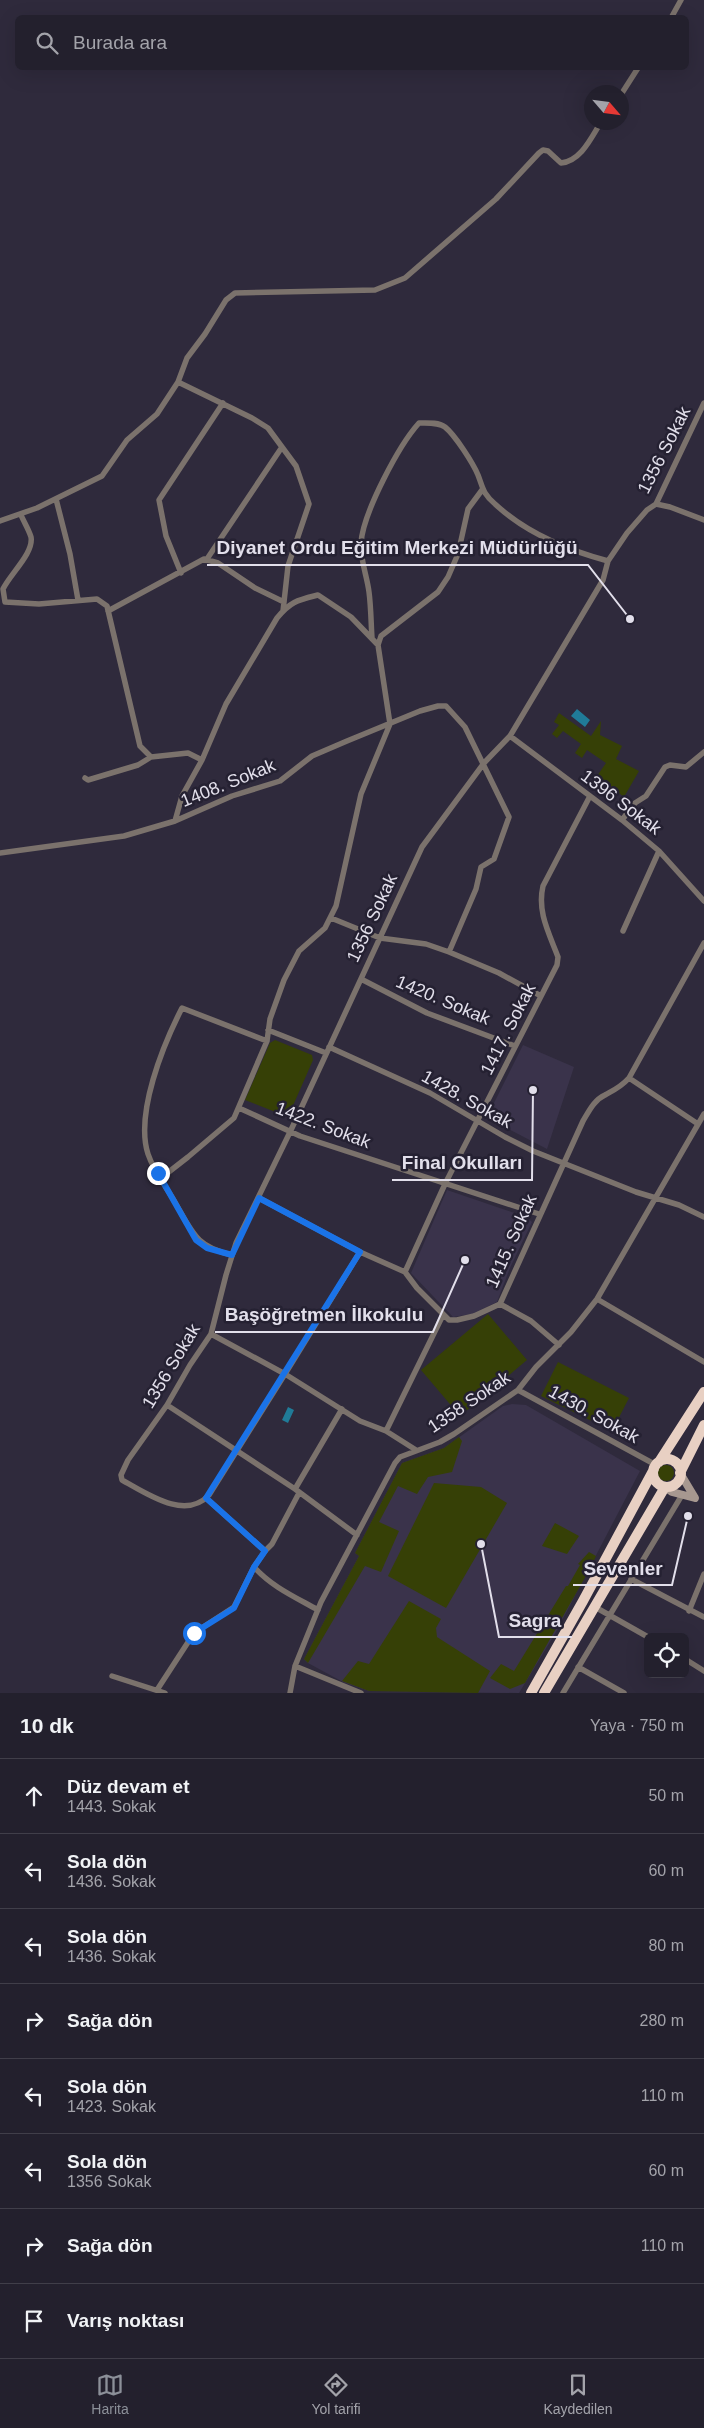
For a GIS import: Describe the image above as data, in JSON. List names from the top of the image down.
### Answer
{
  "streets": {
    "street": [
      "1356 Sokak",
      "1408. Sokak",
      "1396 Sokak",
      "1420. Sokak",
      "1417. Sokak",
      "1428. Sokak",
      "1422. Sokak",
      "1415. Sokak",
      "1358 Sokak",
      "1430. Sokak"
    ]
  },
  "crossings": [
    ["1356 Sokak", "1408. Sokak"],
    ["1356 Sokak", "1396 Sokak"],
    ["1356 Sokak", "1420. Sokak"],
    ["1356 Sokak", "1428. Sokak"],
    ["1356 Sokak", "1422. Sokak"],
    ["1396 Sokak", "1417. Sokak"],
    ["1420. Sokak", "1417. Sokak"],
    ["1417. Sokak", "1428. Sokak"],
    ["1417. Sokak", "1422. Sokak"],
    ["1428. Sokak", "1415. Sokak"],
    ["1428. Sokak", "1358 Sokak"],
    ["1422. Sokak", "1415. Sokak"],
    ["1358 Sokak", "1430. Sokak"]
  ],
  "places": [
    "Diyanet Ordu Eğitim Merkezi Müdürlüğü",
    "Final Okulları",
    "Başöğretmen İlkokulu",
    "Sevenler",
    "Sagra"
  ],
  "north": "bottom right",
  "page": {
    "search": "Burada ara",
    "heading": ["10 dk", "Yaya · 750 m"],
    "list": [
      ["Düz devam et", "1443. Sokak", "50 m"],
      ["Sola dön", "1436. Sokak", "60 m"],
      ["Sola dön", "1436. Sokak", "80 m"],
      ["Sağa dön", "280 m"],
      ["Sola dön", "1423. Sokak", "110 m"],
      ["Sola dön", "1356 Sokak", "60 m"],
      ["Sağa dön", "110 m"],
      "Varış noktası"
    ],
    "nav": ["Harita", "Yol tarifi", "Kaydedilen"]
  }
}
